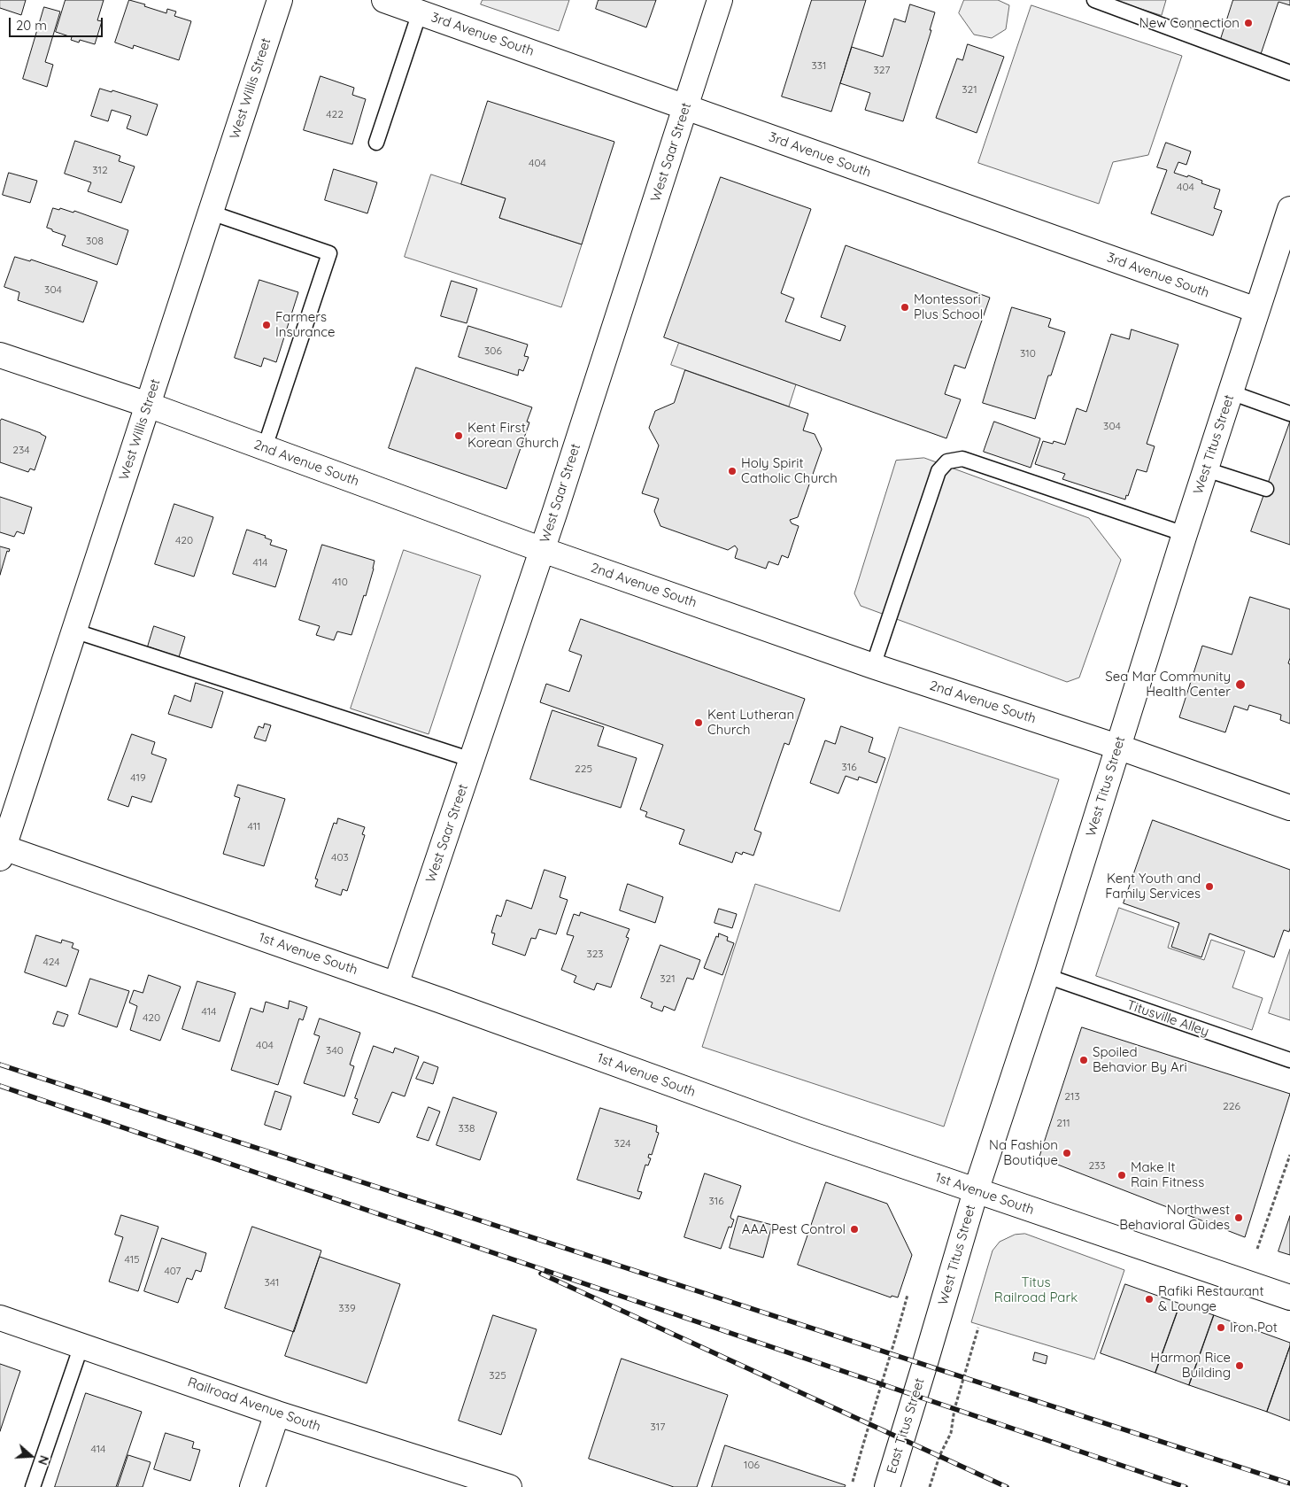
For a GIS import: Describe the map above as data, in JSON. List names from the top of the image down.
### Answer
{
  "streets": {
    "street": [
      "3rd Avenue South",
      "West Willis Street",
      "West Saar Street",
      "West Titus Street",
      "2nd Avenue South",
      "1st Avenue South",
      "Railroad Avenue South",
      "East Titus Street"
    ],
    "lane": ["Titusville Alley"]
  },
  "crossings": [
    ["3rd Avenue South", "West Saar Street"],
    ["3rd Avenue South", "West Titus Street"],
    ["West Willis Street", "2nd Avenue South"],
    ["West Willis Street", "1st Avenue South"],
    ["West Saar Street", "2nd Avenue South"],
    ["West Saar Street", "1st Avenue South"],
    ["West Titus Street", "2nd Avenue South"],
    ["West Titus Street", "1st Avenue South"],
    ["West Titus Street", "Titusville Alley"],
    ["West Titus Street", "East Titus Street"]
  ],
  "parks": ["Titus Railroad Park"],
  "places": [
    "New Connection",
    "Montessori Plus School",
    "Farmers Insurance",
    "Kent First Korean Church",
    "Holy Spirit Catholic Church",
    "Sea Mar Community Health Center",
    "Kent Lutheran Church",
    "Kent Youth and Family Services",
    "Spoiled Behavior By Ari",
    "Na Fashion Boutique",
    "Make It Rain Fitness",
    "Northwest Behavioral Guides",
    "AAA Pest Control",
    "Rafiki Restaurant & Lounge",
    "Iron Pot",
    "Harmon Rice Building"
  ],
  "house_numbers": [
    "331",
    "327",
    "321",
    "422",
    "404",
    "312",
    "404",
    "308",
    "304",
    "306",
    "310",
    "304",
    "234",
    "420",
    "414",
    "410",
    "316",
    "225",
    "419",
    "411",
    "403",
    "323",
    "424",
    "321",
    "414",
    "420",
    "404",
    "340",
    "213",
    "226",
    "211",
    "338",
    "324",
    "233",
    "316",
    "415",
    "407",
    "341",
    "339",
    "325",
    "317",
    "414",
    "106"
  ],
  "scale_bar": "20 m",
  "north": "right"
}
